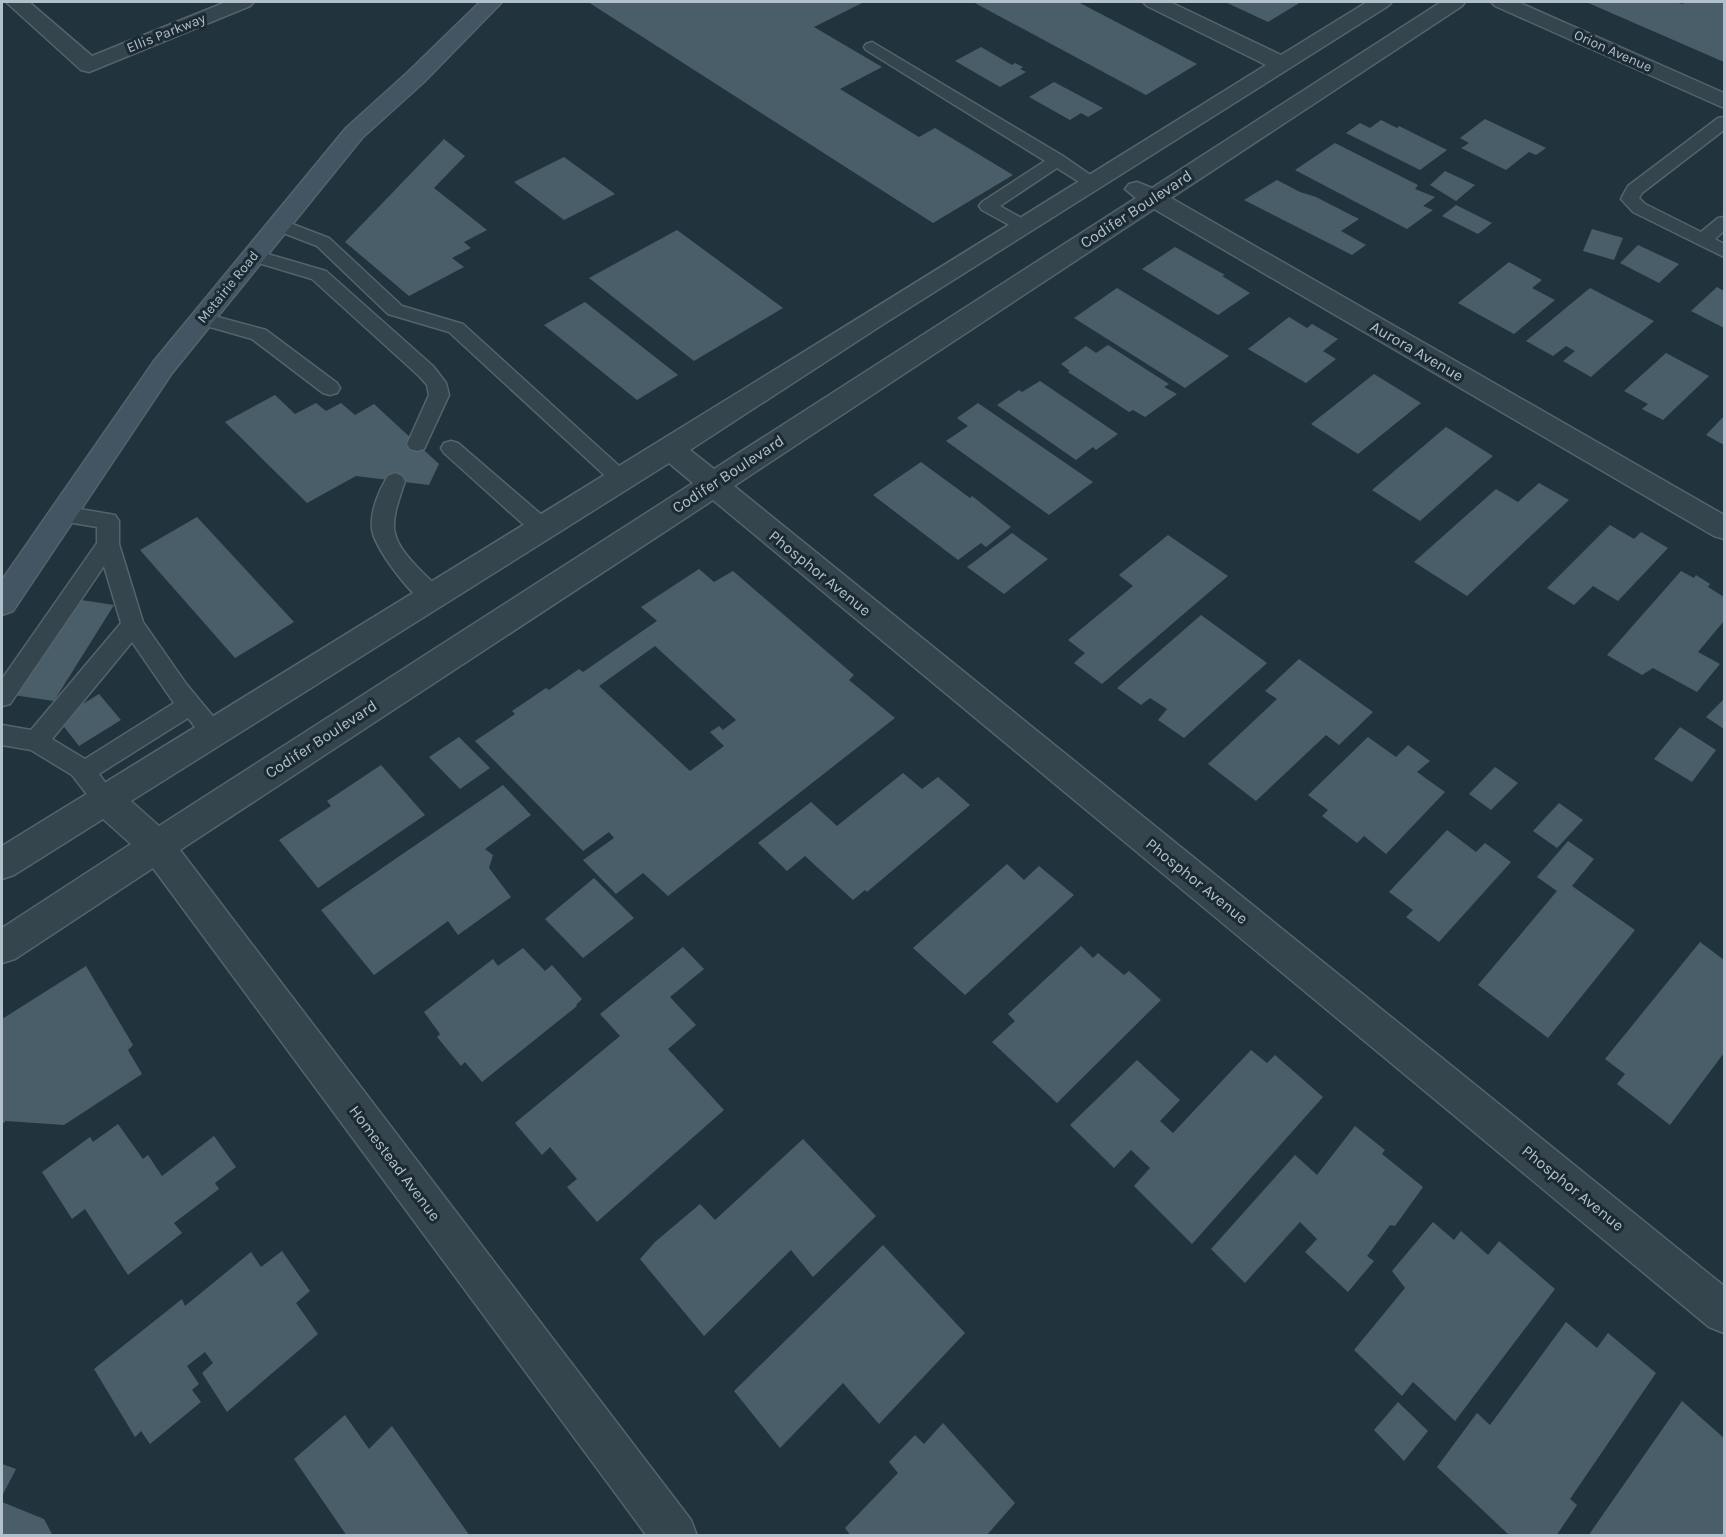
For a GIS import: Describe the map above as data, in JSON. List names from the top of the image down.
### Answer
{
  "streets": {
    "main road": ["Metairie Road"],
    "street": [
      "Ellis Parkway",
      "Orion Avenue",
      "Codifer Boulevard",
      "Aurora Avenue",
      "Phosphor Avenue",
      "Homestead Avenue"
    ]
  },
  "crossings": [
    ["Codifer Boulevard", "Aurora Avenue"],
    ["Codifer Boulevard", "Phosphor Avenue"],
    ["Codifer Boulevard", "Homestead Avenue"]
  ]
}
